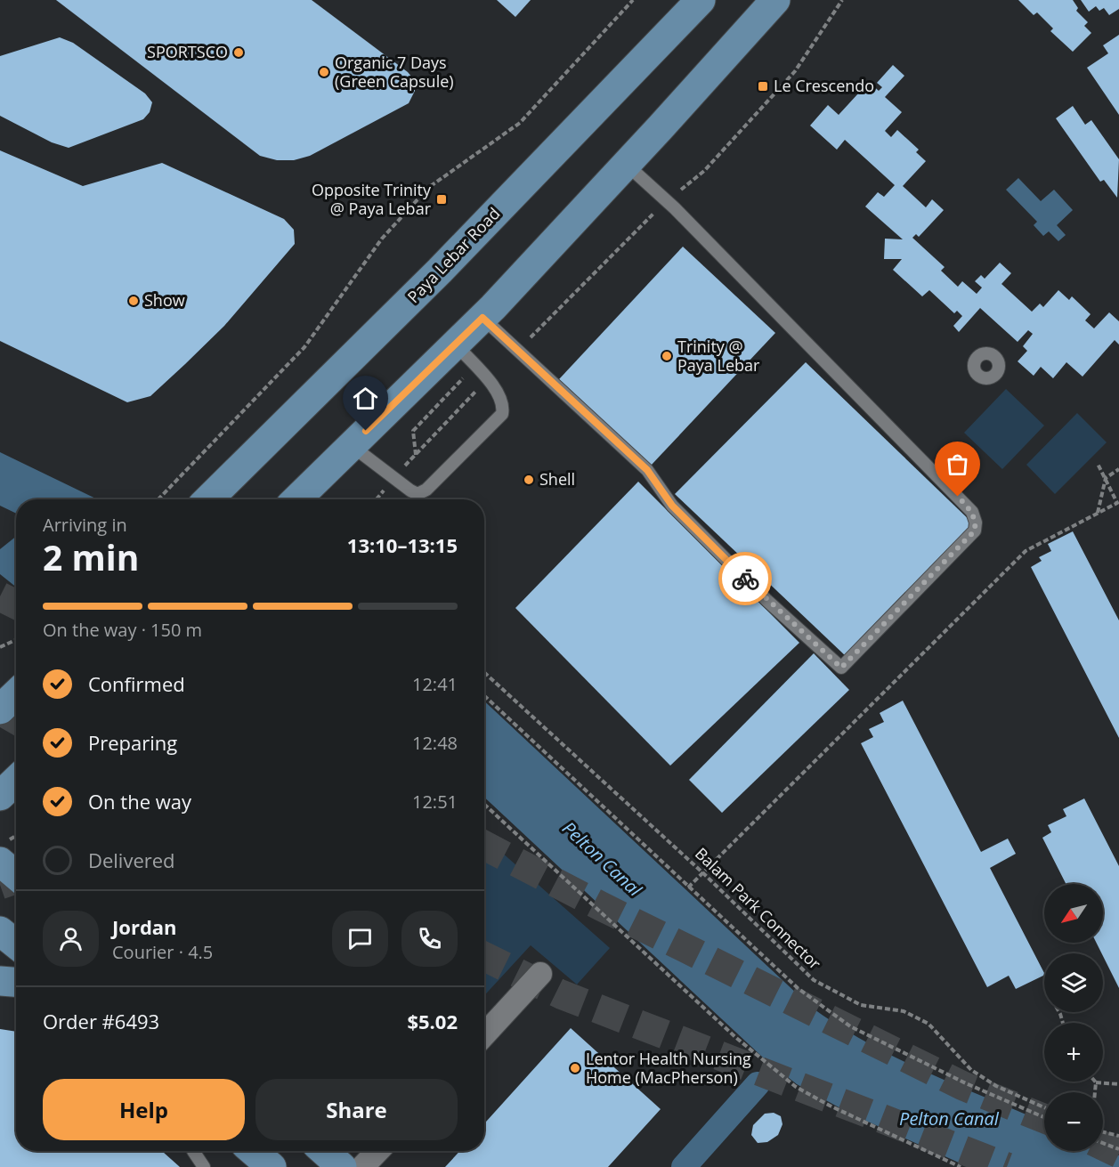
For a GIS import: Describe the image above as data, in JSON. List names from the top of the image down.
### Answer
{
  "streets": {
    "main road": ["Paya Lebar Road"],
    "path": ["Balam Park Connector"]
  },
  "water": ["Pelton Canal"],
  "places": {
    "other": [
      "SPORTSCO",
      "Organic 7 Days (Green Capsule)",
      "Show",
      "Trinity @ Paya Lebar",
      "Shell",
      "Lentor Health Nursing Home (MacPherson)"
    ],
    "transit": ["Le Crescendo", "Opposite Trinity @ Paya Lebar"]
  },
  "north": "bottom left",
  "page": {
    "heading": ["2 min", "Arriving in", "13:10–13:15"],
    "panel": [
      "Jordan",
      "Courier · 4.5",
      "Order #6493",
      "$5.02"
    ],
    "bar": "On the way · 150 m",
    "list": [
      ["Confirmed", "12:41"],
      ["Preparing", "12:48"],
      ["On the way", "12:51"],
      "Delivered"
    ],
    "map_buttons": ["+", "−"],
    "buttons": ["Help", "Share"]
  }
}
